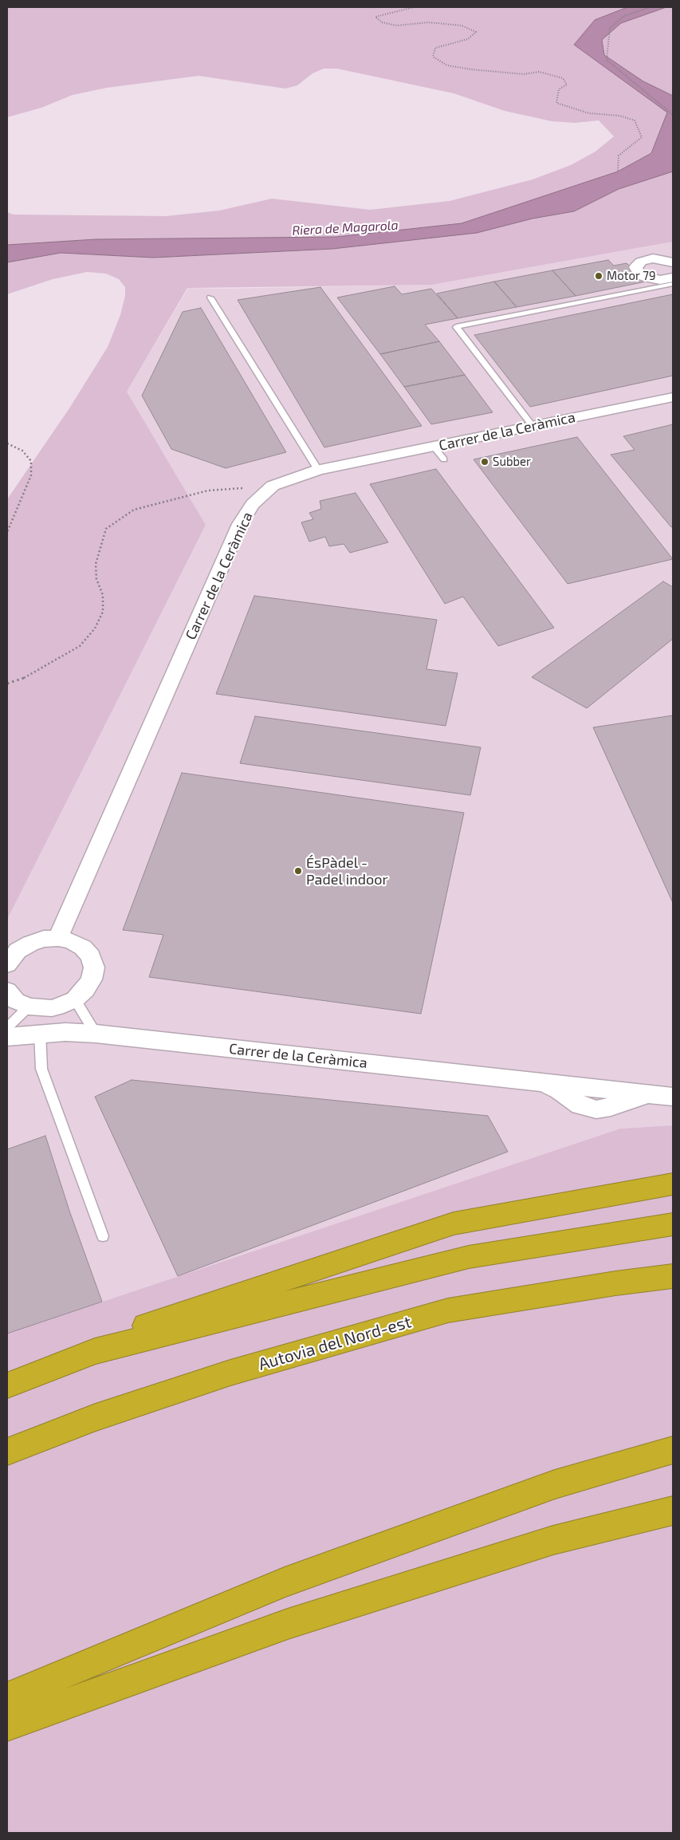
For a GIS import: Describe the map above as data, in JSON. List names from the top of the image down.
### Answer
{
  "streets": {
    "highway": ["Autovia del Nord-est"],
    "street": ["Carrer de la Ceràmica"]
  },
  "water": ["Riera de Magarola"],
  "places": ["Motor 79", "Subber", "ÉsPàdel - Padel indoor"]
}
